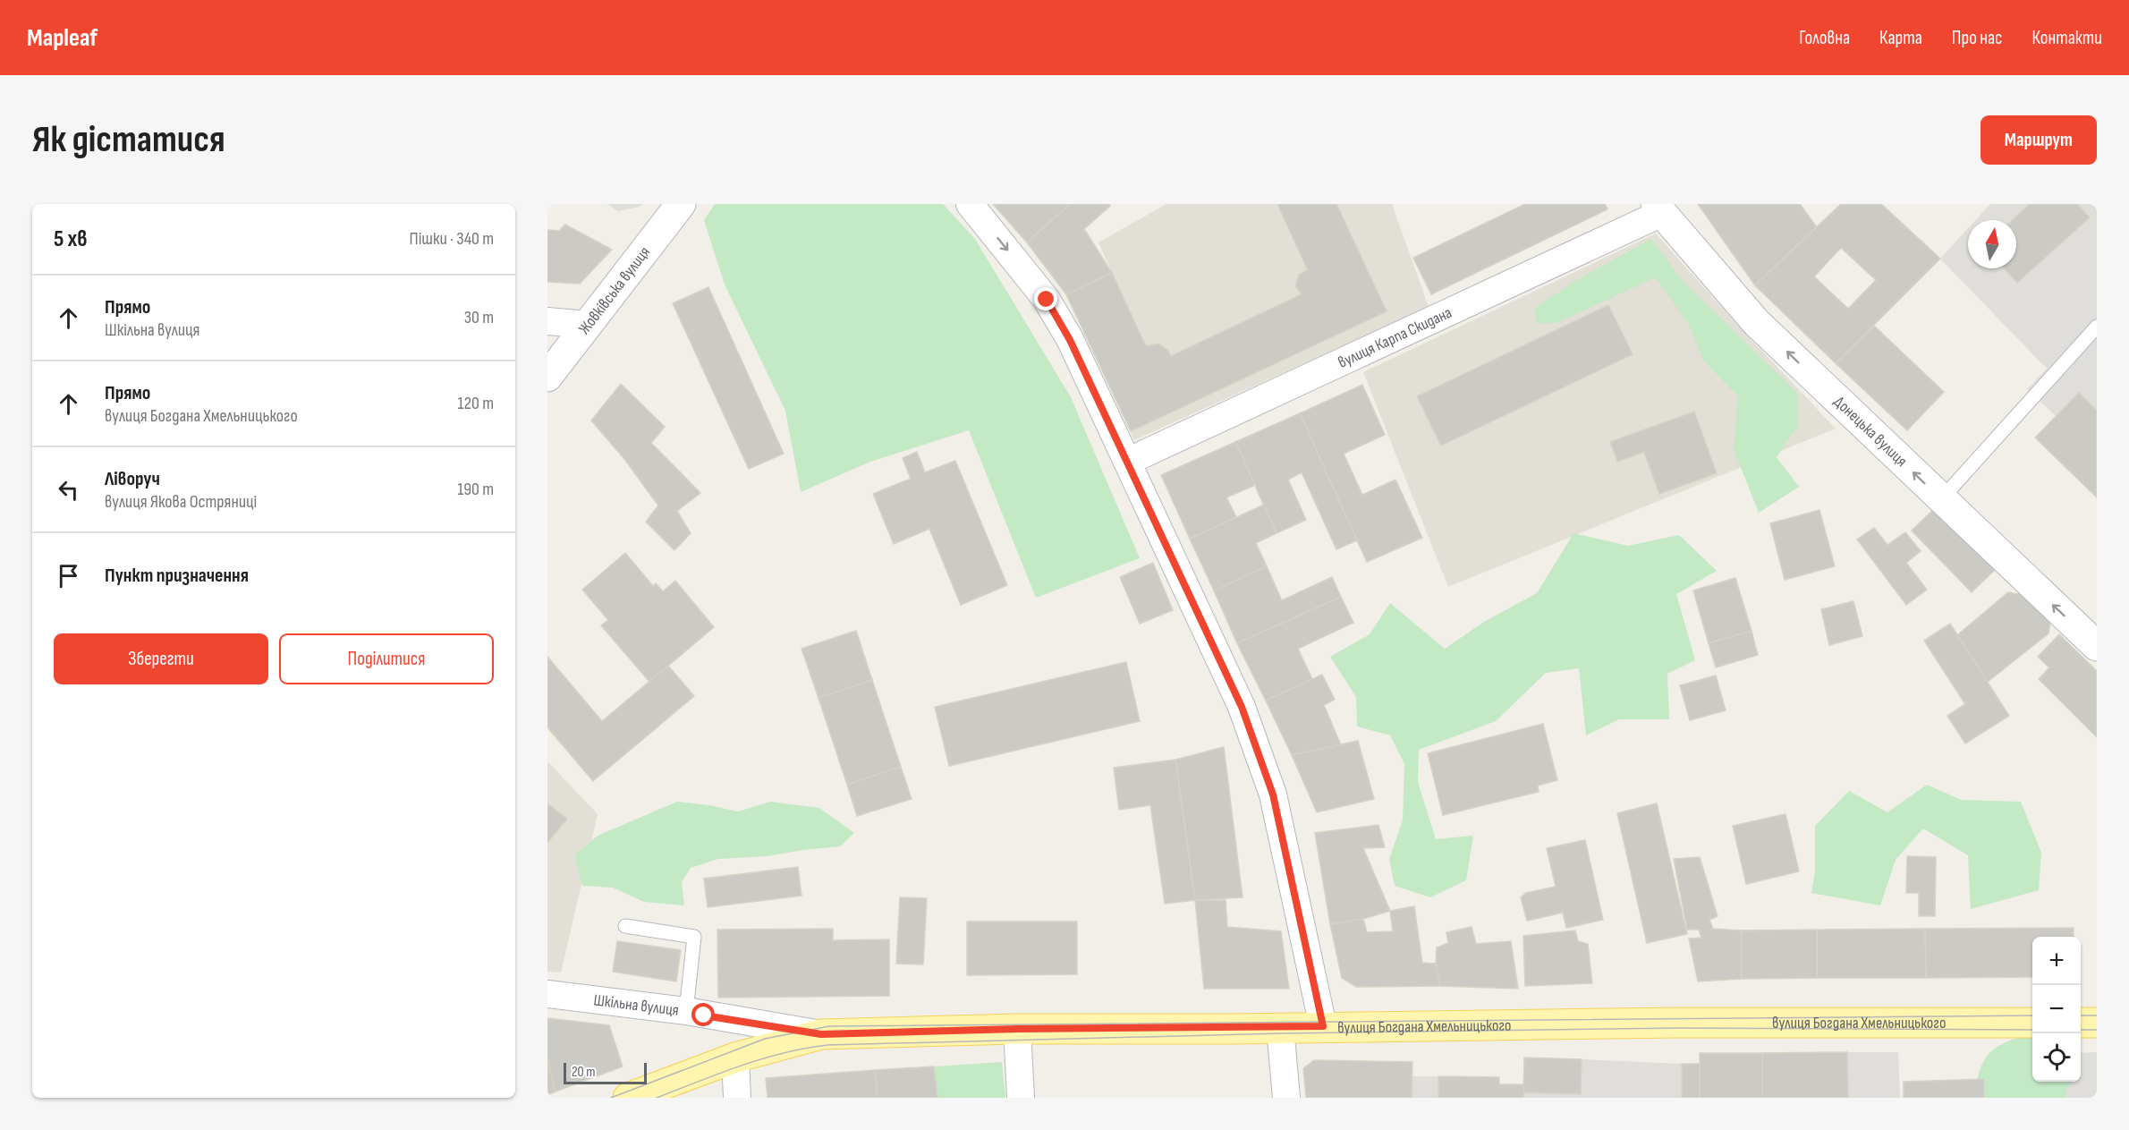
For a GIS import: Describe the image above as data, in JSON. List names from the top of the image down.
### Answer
{
  "streets": {
    "main road": ["вулиця Богдана Хмельницького"],
    "street": [
      "Жовківська вулиця",
      "вулиця Карпа Скидана",
      "Донецька вулиця",
      "Шкільна вулиця"
    ]
  },
  "crossings": [
    ["вулиця Карпа Скидана", "Донецька вулиця"],
    ["Шкільна вулиця", "вулиця Богдана Хмельницького"]
  ],
  "one_way": ["Донецька вулиця"],
  "scale_bar": "20 m",
  "north": "top",
  "page": {
    "header": "Mapleaf",
    "nav": [
      "Головна",
      "Карта",
      "Про нас",
      "Контакти"
    ],
    "buttons": [
      "Маршрут",
      ["Зберегти", "Поділитися"]
    ],
    "title": "Як дістатися",
    "heading": ["5 хв", "Пішки · 340 m"],
    "list": [
      ["Прямо", "Шкільна вулиця", "30 m"],
      ["Прямо", "вулиця Богдана Хмельницького", "120 m"],
      ["Ліворуч", "вулиця Якова Остряниці", "190 m"],
      "Пункт призначення"
    ],
    "map_buttons": ["+", "−"],
    "scale": "20 m"
  }
}
